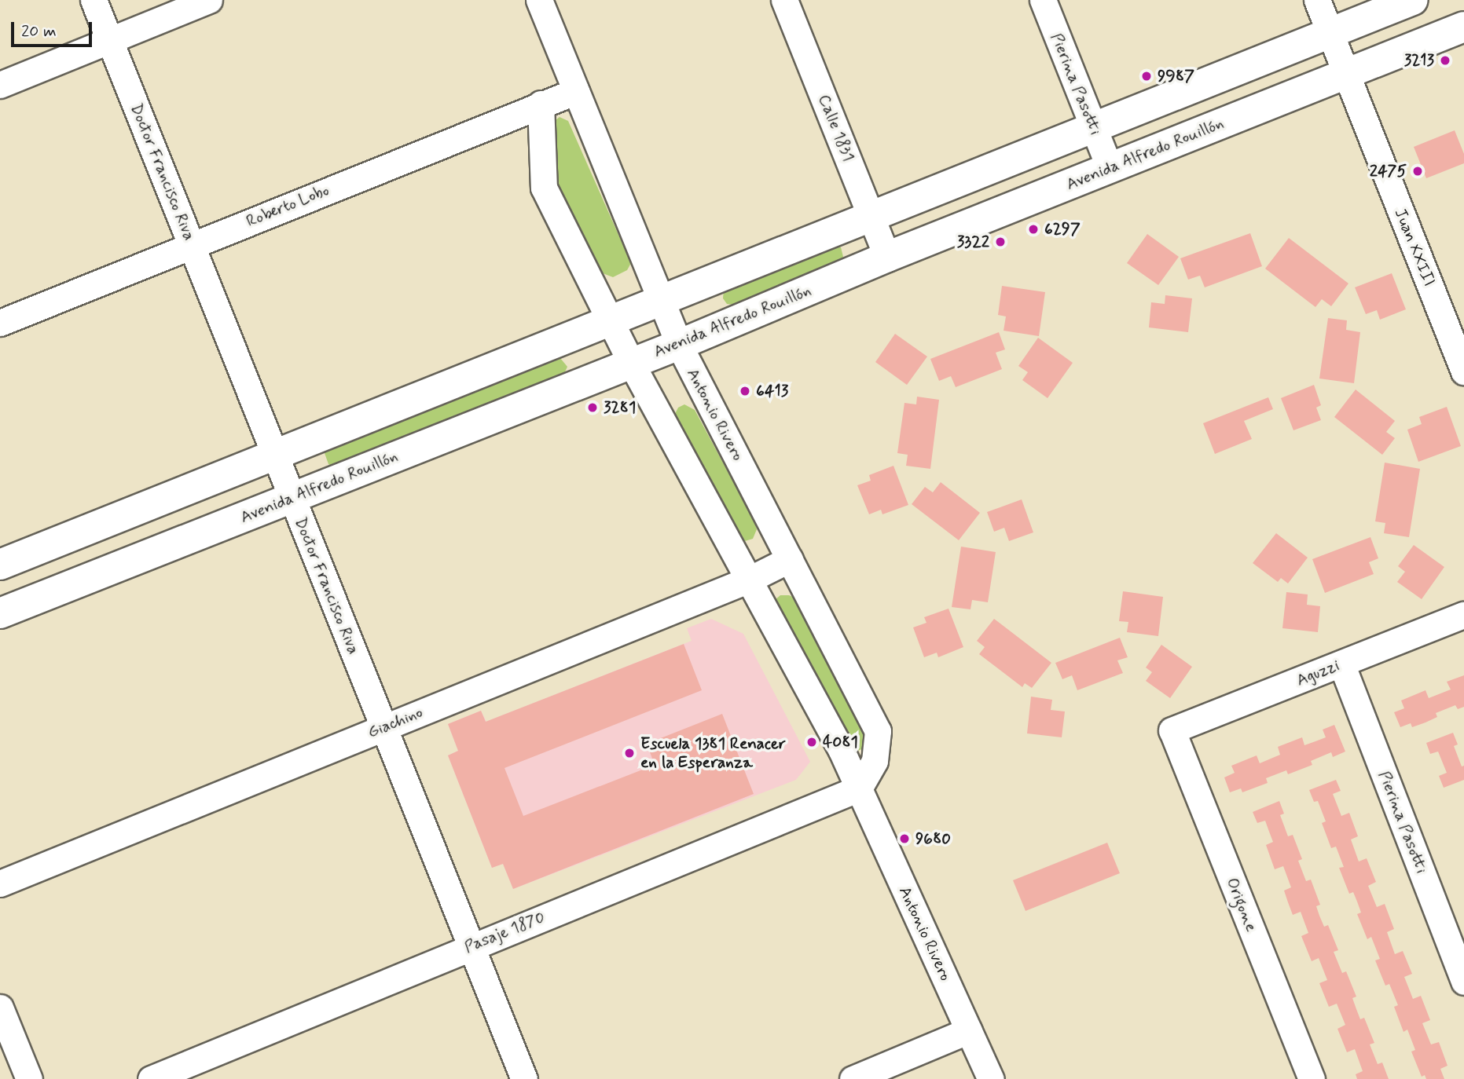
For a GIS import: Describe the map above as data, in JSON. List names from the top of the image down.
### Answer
{
  "streets": {
    "street": [
      "Pierina Pasotti",
      "Calle 1831",
      "Avenida Alfredo Rouillón",
      "Doctor Francisco Riva",
      "Roberto Lobo",
      "Juan XXIII",
      "Antonio Rivero",
      "Aguzzi",
      "Giachino",
      "Origone",
      "Pasaje 1870"
    ]
  },
  "crossings": [
    ["Pierina Pasotti", "Avenida Alfredo Rouillón"],
    ["Pierina Pasotti", "Aguzzi"],
    ["Calle 1831", "Avenida Alfredo Rouillón"],
    ["Avenida Alfredo Rouillón", "Doctor Francisco Riva"],
    ["Avenida Alfredo Rouillón", "Juan XXIII"],
    ["Avenida Alfredo Rouillón", "Antonio Rivero"],
    ["Doctor Francisco Riva", "Roberto Lobo"],
    ["Doctor Francisco Riva", "Giachino"],
    ["Doctor Francisco Riva", "Pasaje 1870"],
    ["Roberto Lobo", "Antonio Rivero"],
    ["Antonio Rivero", "Giachino"],
    ["Antonio Rivero", "Pasaje 1870"],
    ["Aguzzi", "Origone"]
  ],
  "places": [
    "3213",
    "9987",
    "2475",
    "6297",
    "3322",
    "6413",
    "3281",
    "4081",
    "Escuela 1381 Renacer en la Esperanza",
    "9680"
  ],
  "scale_bar": "20 m"
}
